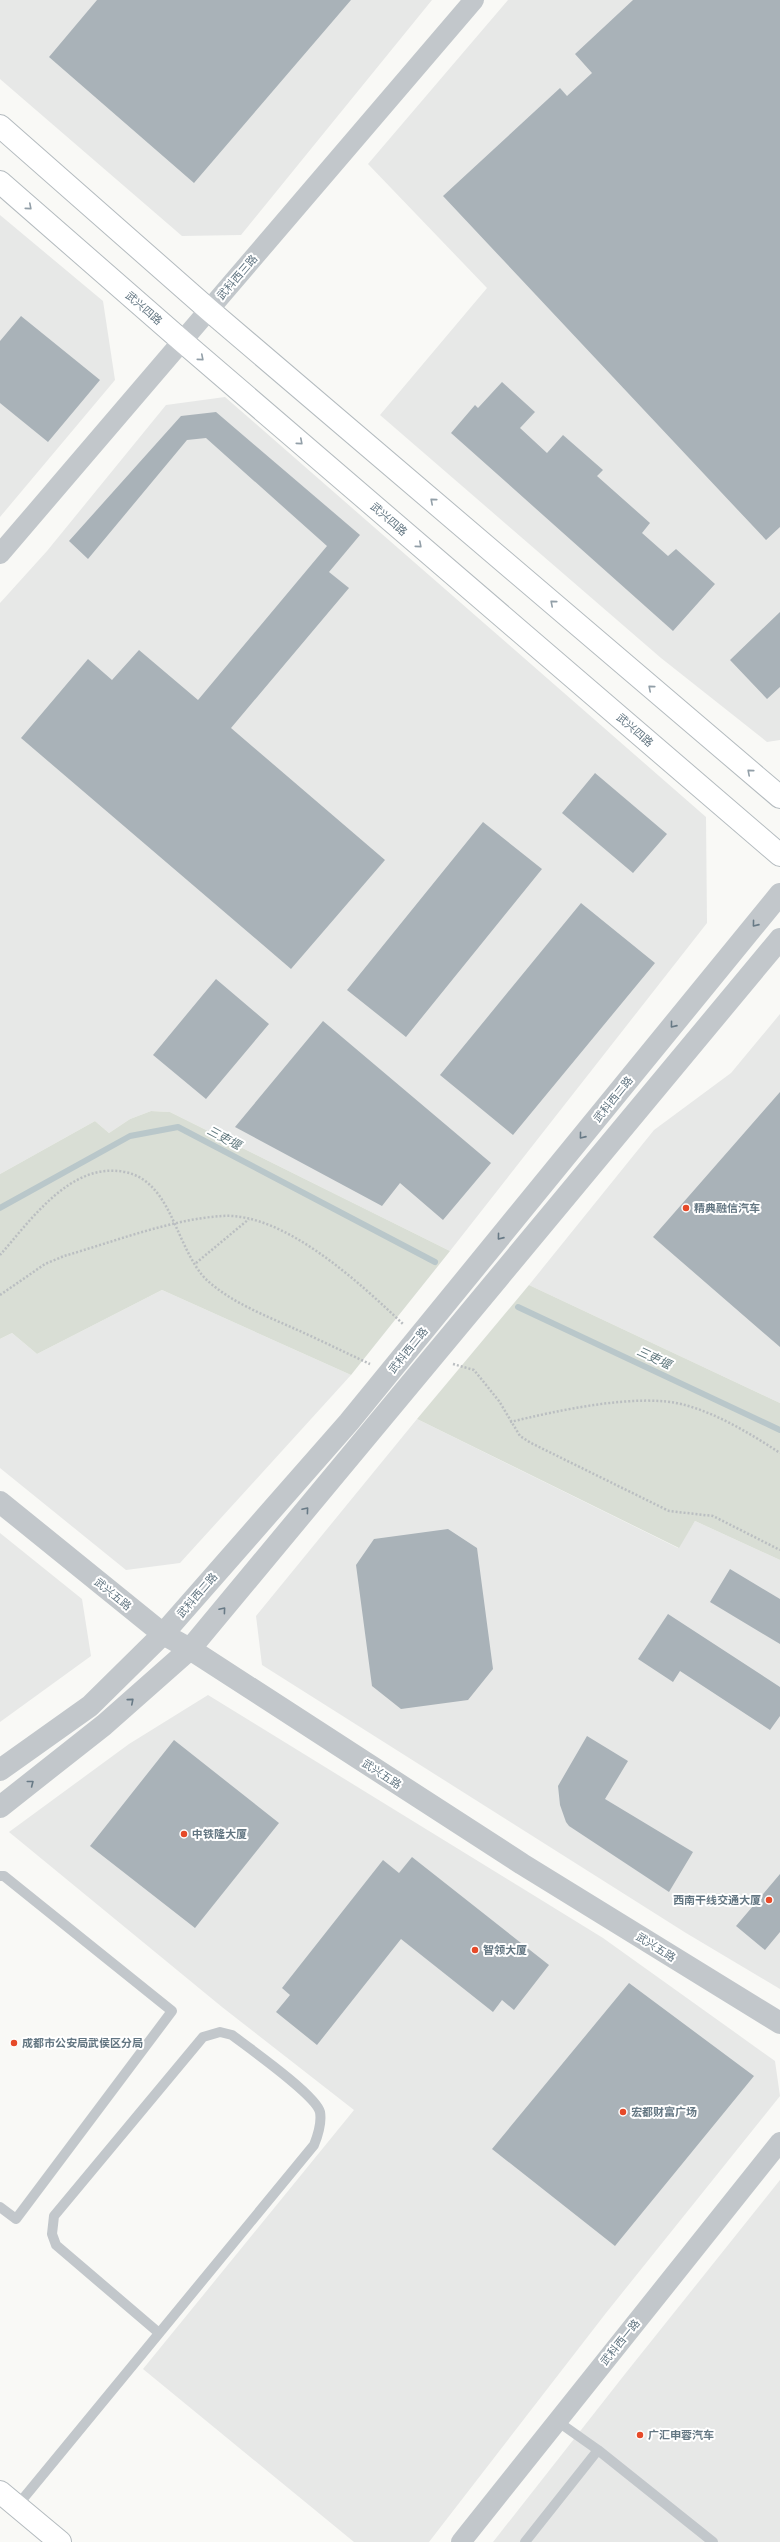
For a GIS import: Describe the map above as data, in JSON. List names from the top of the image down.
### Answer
{
  "streets": {
    "main road": ["武兴四路"],
    "street": [
      "武科西三路",
      "武科西二路",
      "武兴五路",
      "武科西一路"
    ]
  },
  "crossings": [
    ["武科西三路", "武兴四路"],
    ["武科西二路", "武兴五路"]
  ],
  "water": ["三吏堰"],
  "places": [
    "精典融信汽车",
    "中铁隆大厦",
    "西南干线交通大厦",
    "智领大厦",
    "成都市公安局武侯区分局",
    "宏都财富广场",
    "广汇申蓉汽车"
  ]
}
